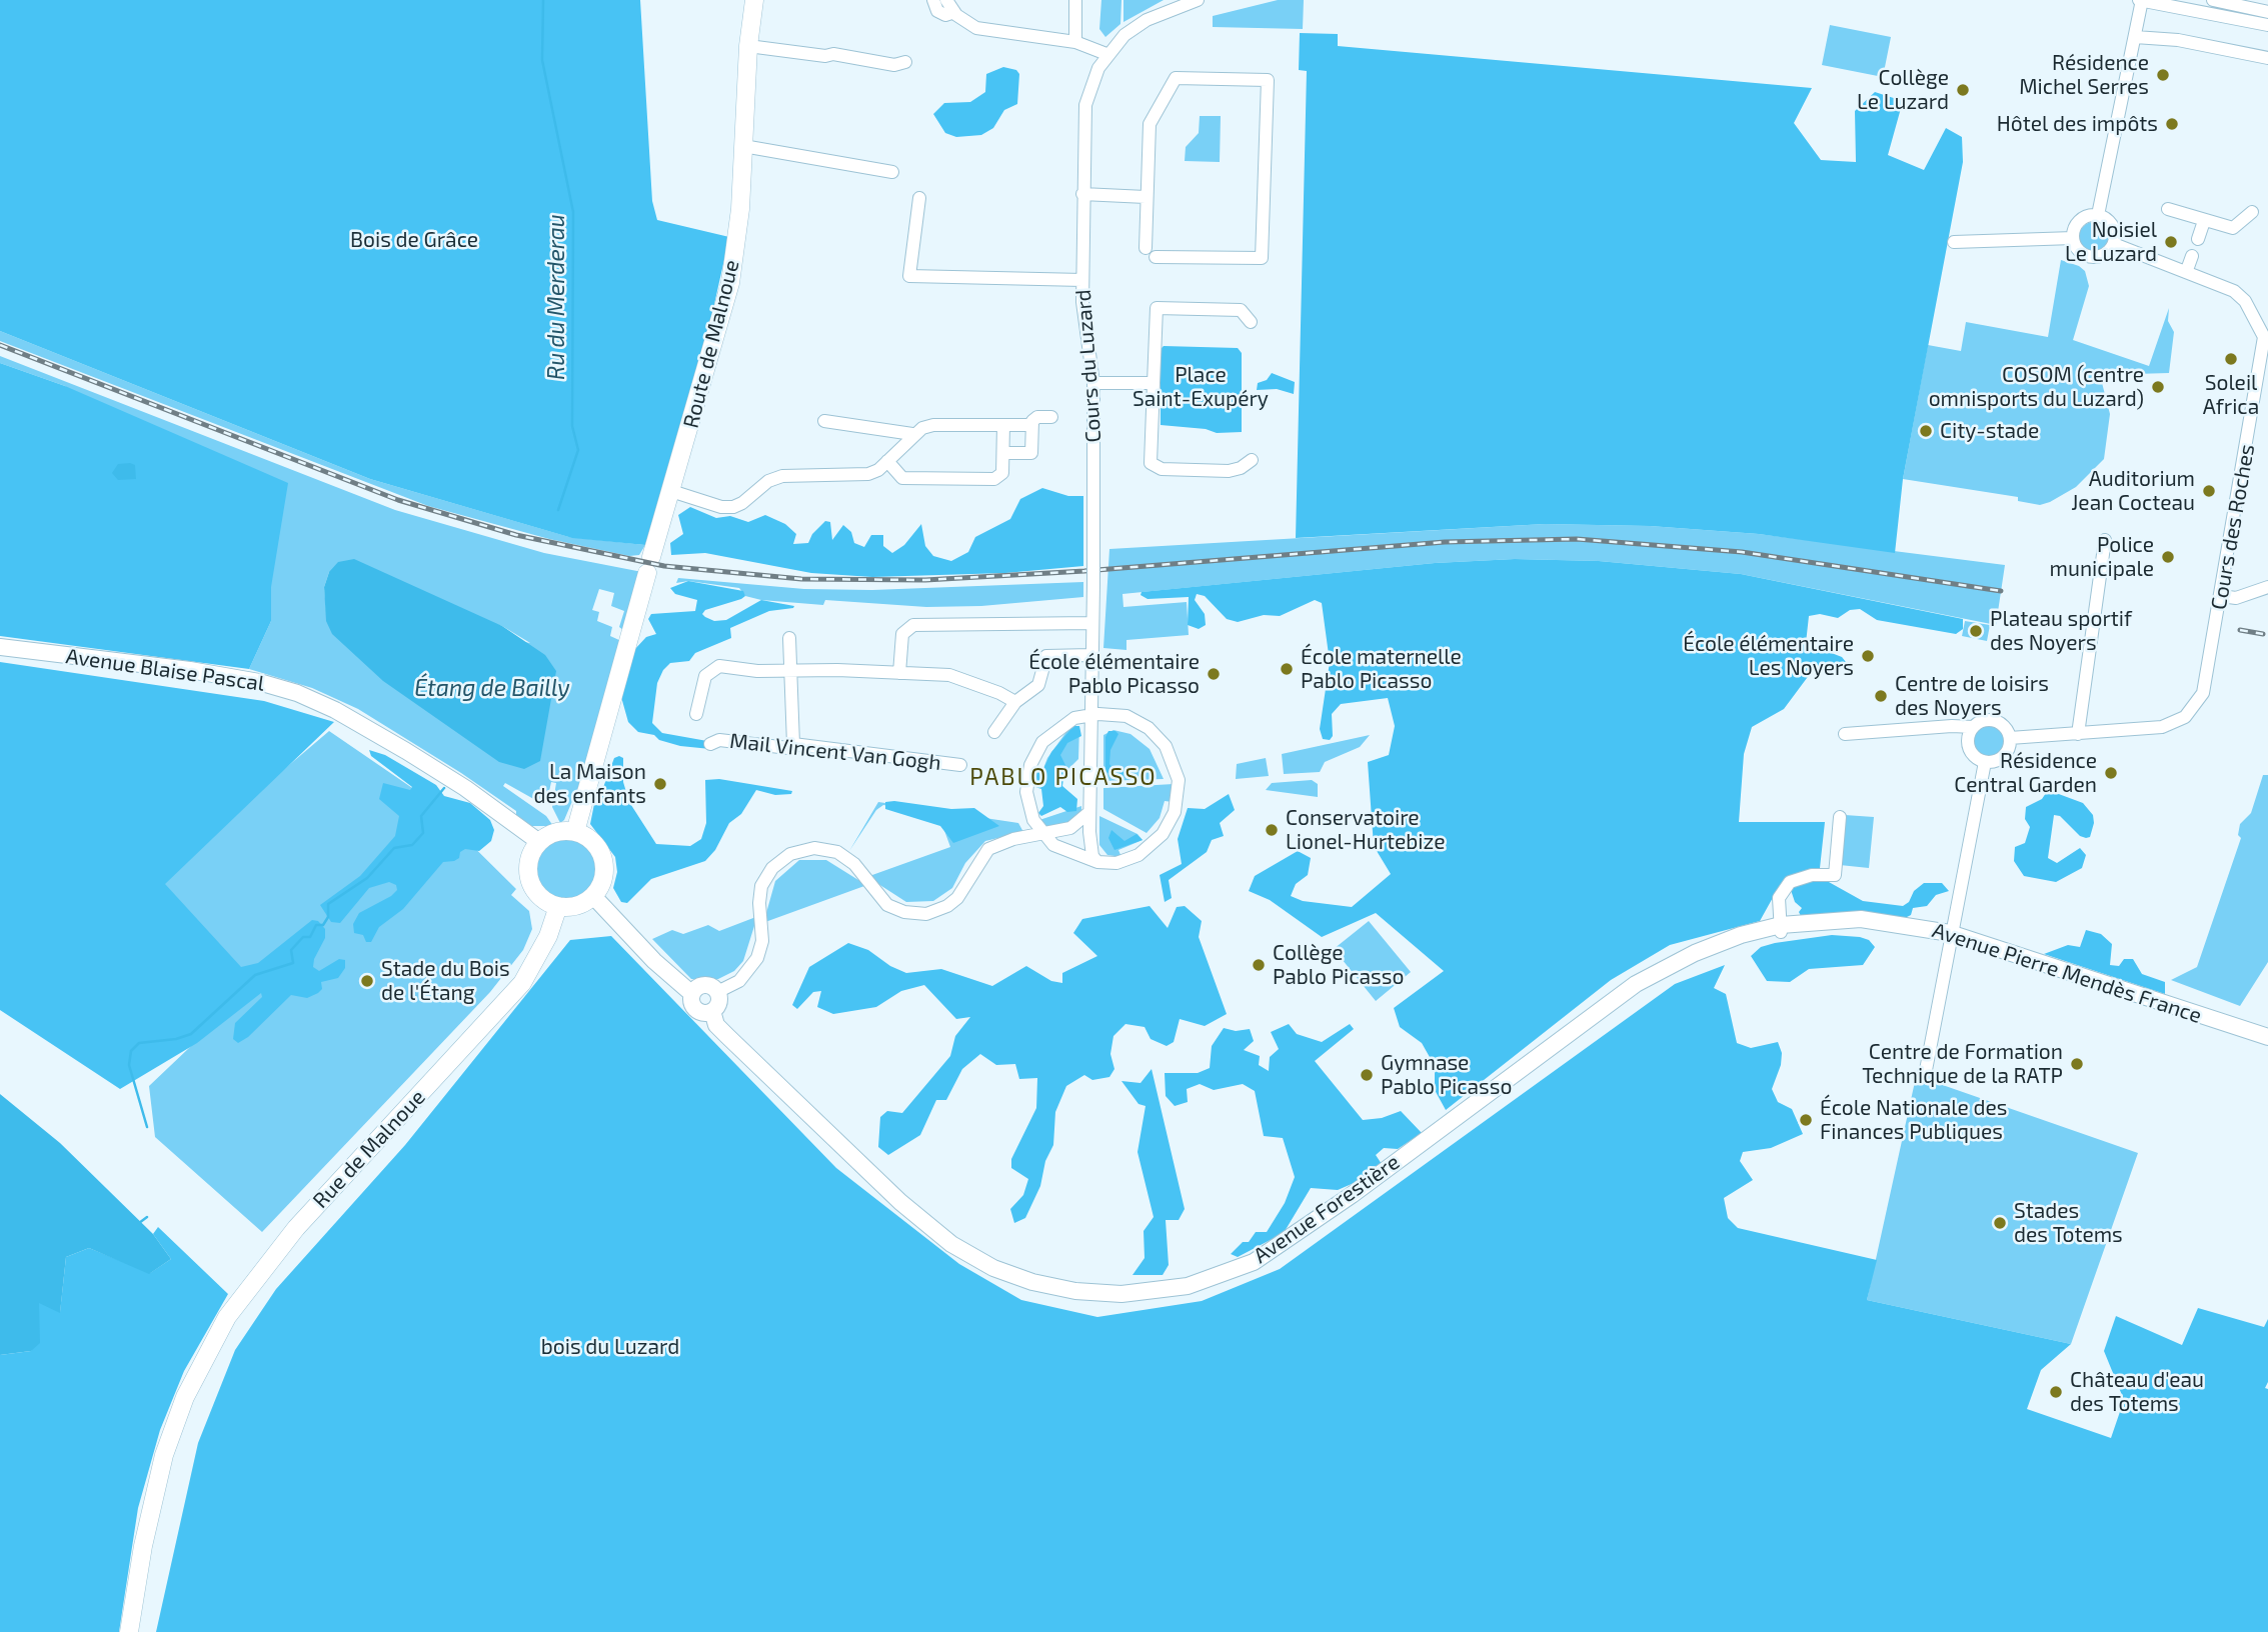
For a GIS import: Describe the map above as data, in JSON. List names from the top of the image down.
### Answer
{
  "streets": {
    "main road": ["Route de Malnoue", "Rue de Malnoue"],
    "street": [
      "Cours du Luzard",
      "Cours des Roches",
      "Avenue Blaise Pascal",
      "Mail Vincent Van Gogh",
      "Avenue Pierre Mendès France",
      "Avenue Forestière"
    ]
  },
  "crossings": [
    ["Route de Malnoue", "Avenue Blaise Pascal"],
    ["Route de Malnoue", "Rue de Malnoue"],
    ["Avenue Blaise Pascal", "Rue de Malnoue"],
    ["Avenue Pierre Mendès France", "Avenue Forestière"]
  ],
  "districts": ["PABLO PICASSO"],
  "water": ["Ru du Merderau", "Étang de Bailly"],
  "parks": ["Bois de Grâce", "Place Saint-Exupéry", "bois du Luzard"],
  "places": [
    "Résidence Michel Serres",
    "Collège Le Luzard",
    "Hôtel des impôts",
    "Noisiel Le Luzard",
    "Soleil Africa",
    "COSOM (centre omnisports du Luzard)",
    "City-stade",
    "Auditorium Jean Cocteau",
    "Police municipale",
    "Plateau sportif des Noyers",
    "École élémentaire Les Noyers",
    "École maternelle Pablo Picasso",
    "École élémentaire Pablo Picasso",
    "Centre de loisirs des Noyers",
    "Résidence Central Garden",
    "La Maison des enfants",
    "Conservatoire Lionel-Hurtebize",
    "Collège Pablo Picasso",
    "Stade du Bois de l'Étang",
    "Centre de Formation Technique de la RATP",
    "Gymnase Pablo Picasso",
    "École Nationale des Finances Publiques",
    "Stades des Totems",
    "Château d'eau des Totems"
  ]
}
